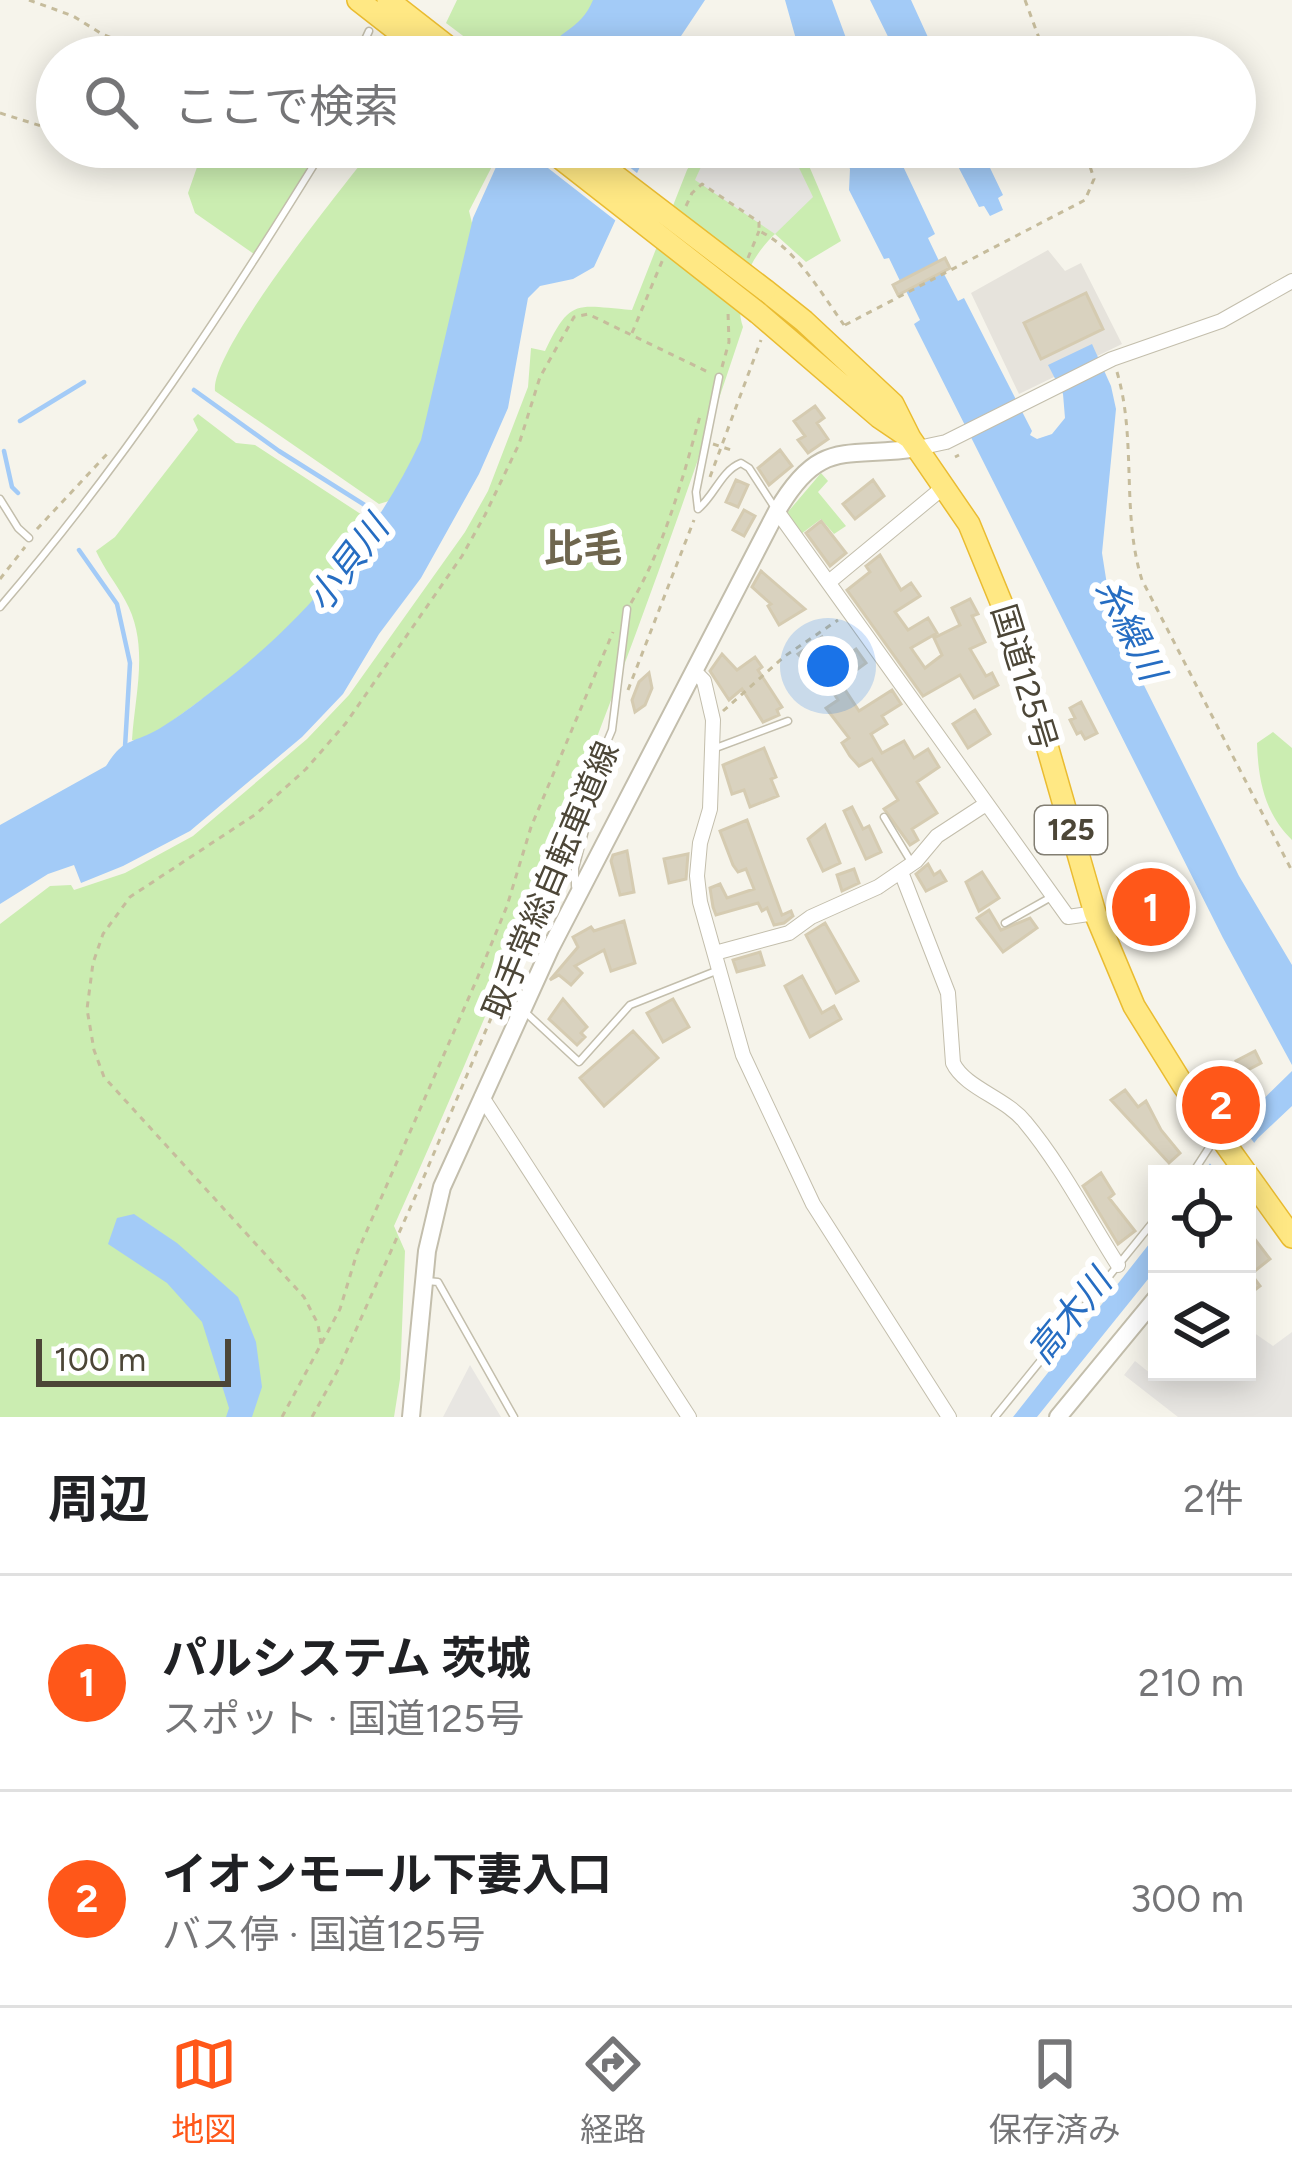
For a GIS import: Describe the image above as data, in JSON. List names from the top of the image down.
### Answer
{
  "streets": {
    "highway": ["国道125号", "125"],
    "lane": ["取手常総自転車道線"]
  },
  "crossings": [
    ["国道125号", "取手常総自転車道線"]
  ],
  "districts": ["比毛"],
  "water": ["小貝川", "糸繰川", "高木川"],
  "scale_bar": "100 m",
  "page": {
    "search": "ここで検索",
    "pins": ["1", "2"],
    "scale": "100 m",
    "heading": ["周辺", "2件"],
    "list": [
      {
        "mark": "1",
        "name": "パルシステム 茨城",
        "note": "スポット · 国道125号",
        "value": "210 m"
      },
      {
        "mark": "2",
        "name": "イオンモール下妻入口",
        "note": "バス停 · 国道125号",
        "value": "300 m"
      }
    ],
    "nav": ["地図", "経路", "保存済み"]
  }
}
